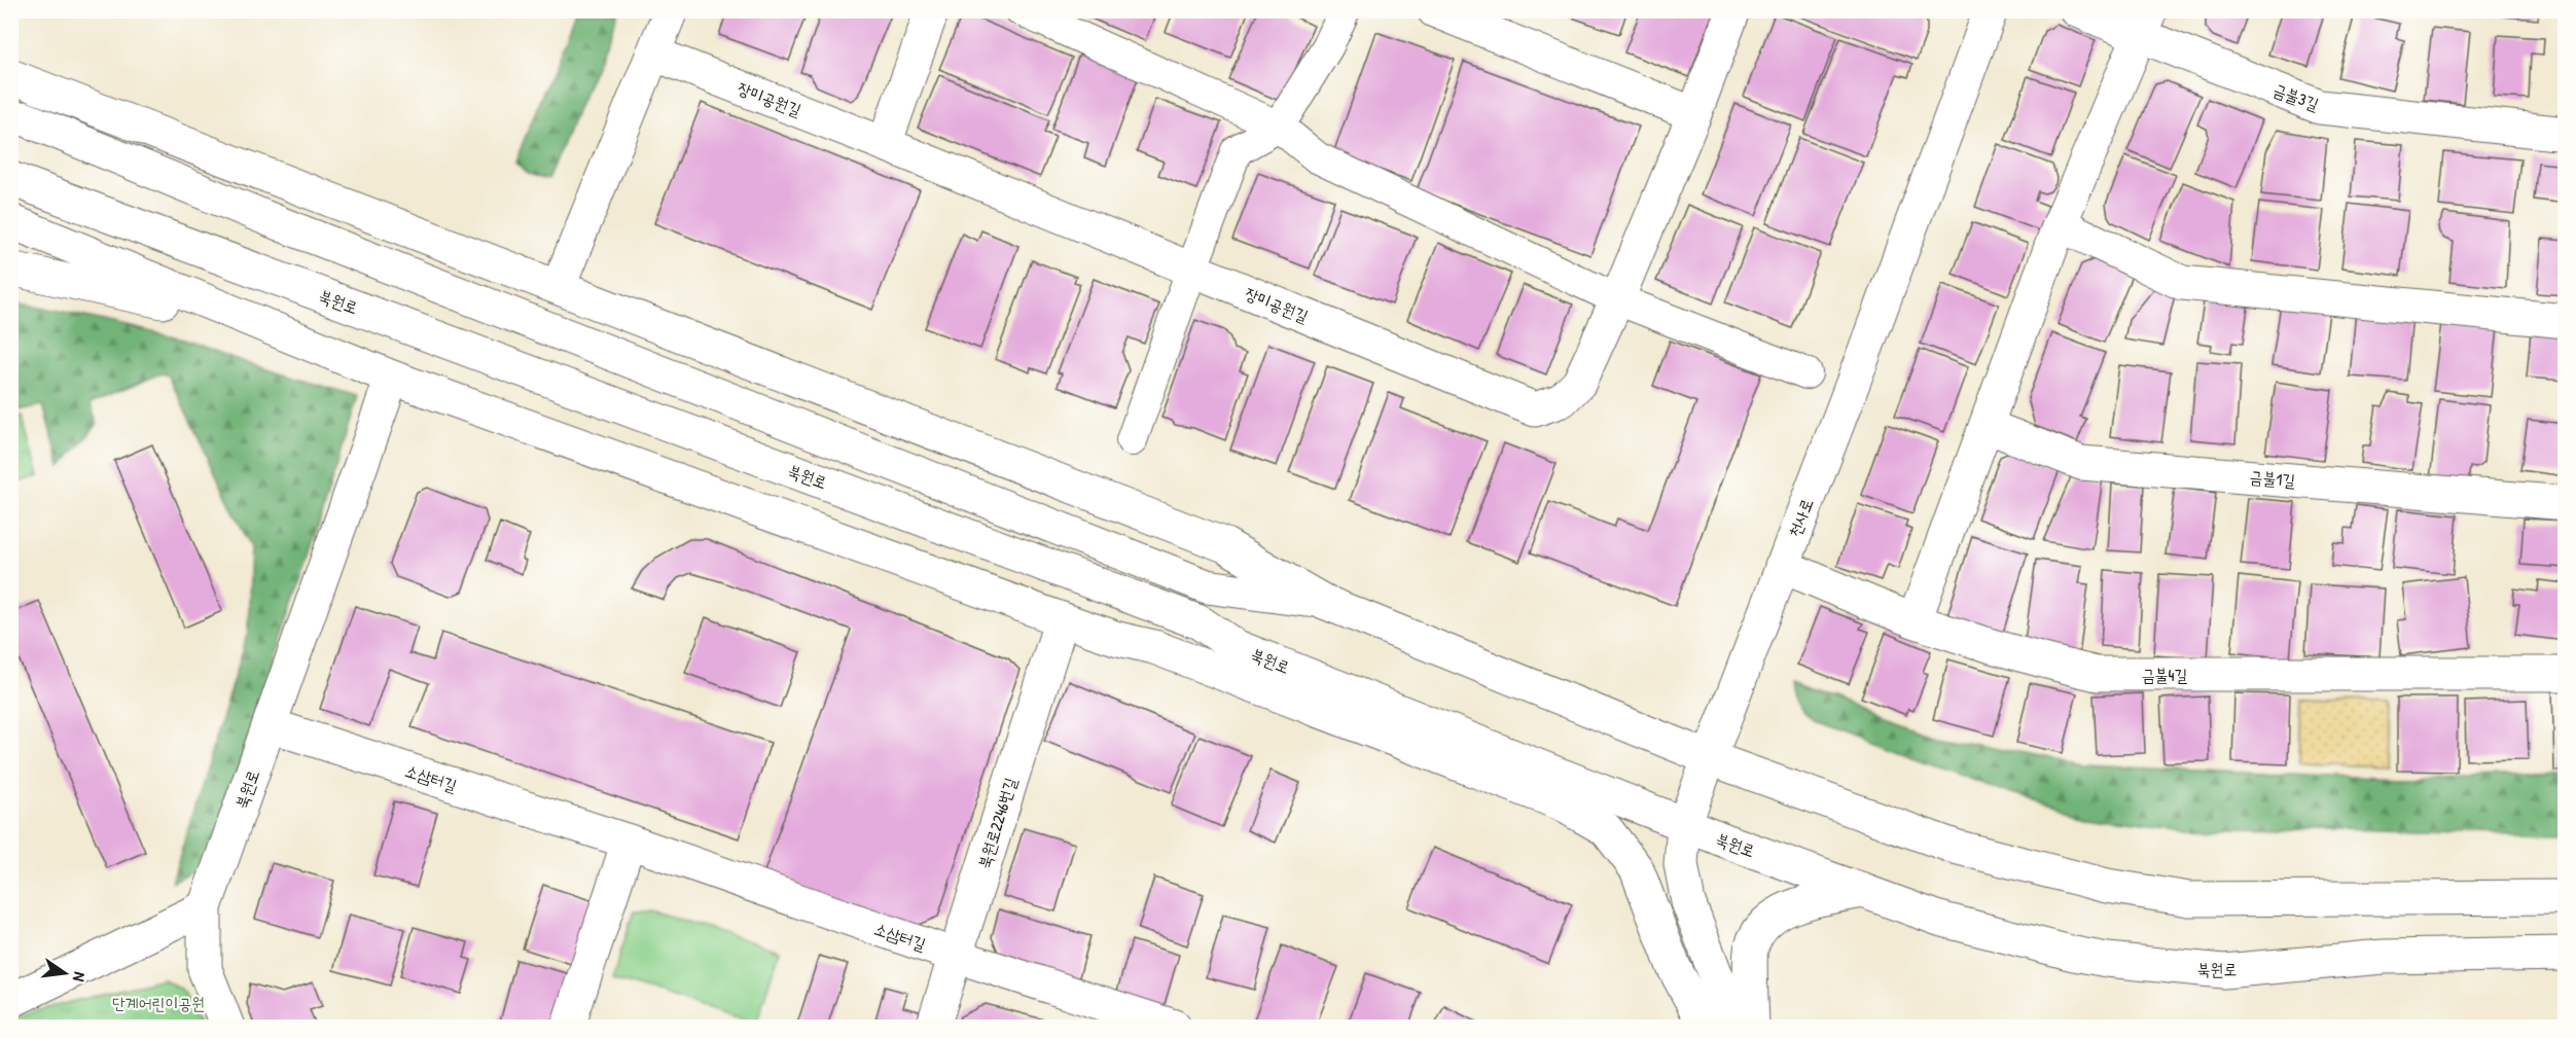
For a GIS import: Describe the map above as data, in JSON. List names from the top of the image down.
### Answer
{
  "streets": {
    "street": [
      "금불3길",
      "장미공원길",
      "북원로",
      "금불1길",
      "천사로",
      "금불4길",
      "소삼터길",
      "북원로2246번길"
    ]
  },
  "crossings": [
    ["북원로", "천사로"],
    ["북원로", "소삼터길"],
    ["천사로", "금불4길"],
    ["소삼터길", "북원로2246번길"]
  ],
  "parks": ["단계어린이공원"],
  "north": "right"
}
